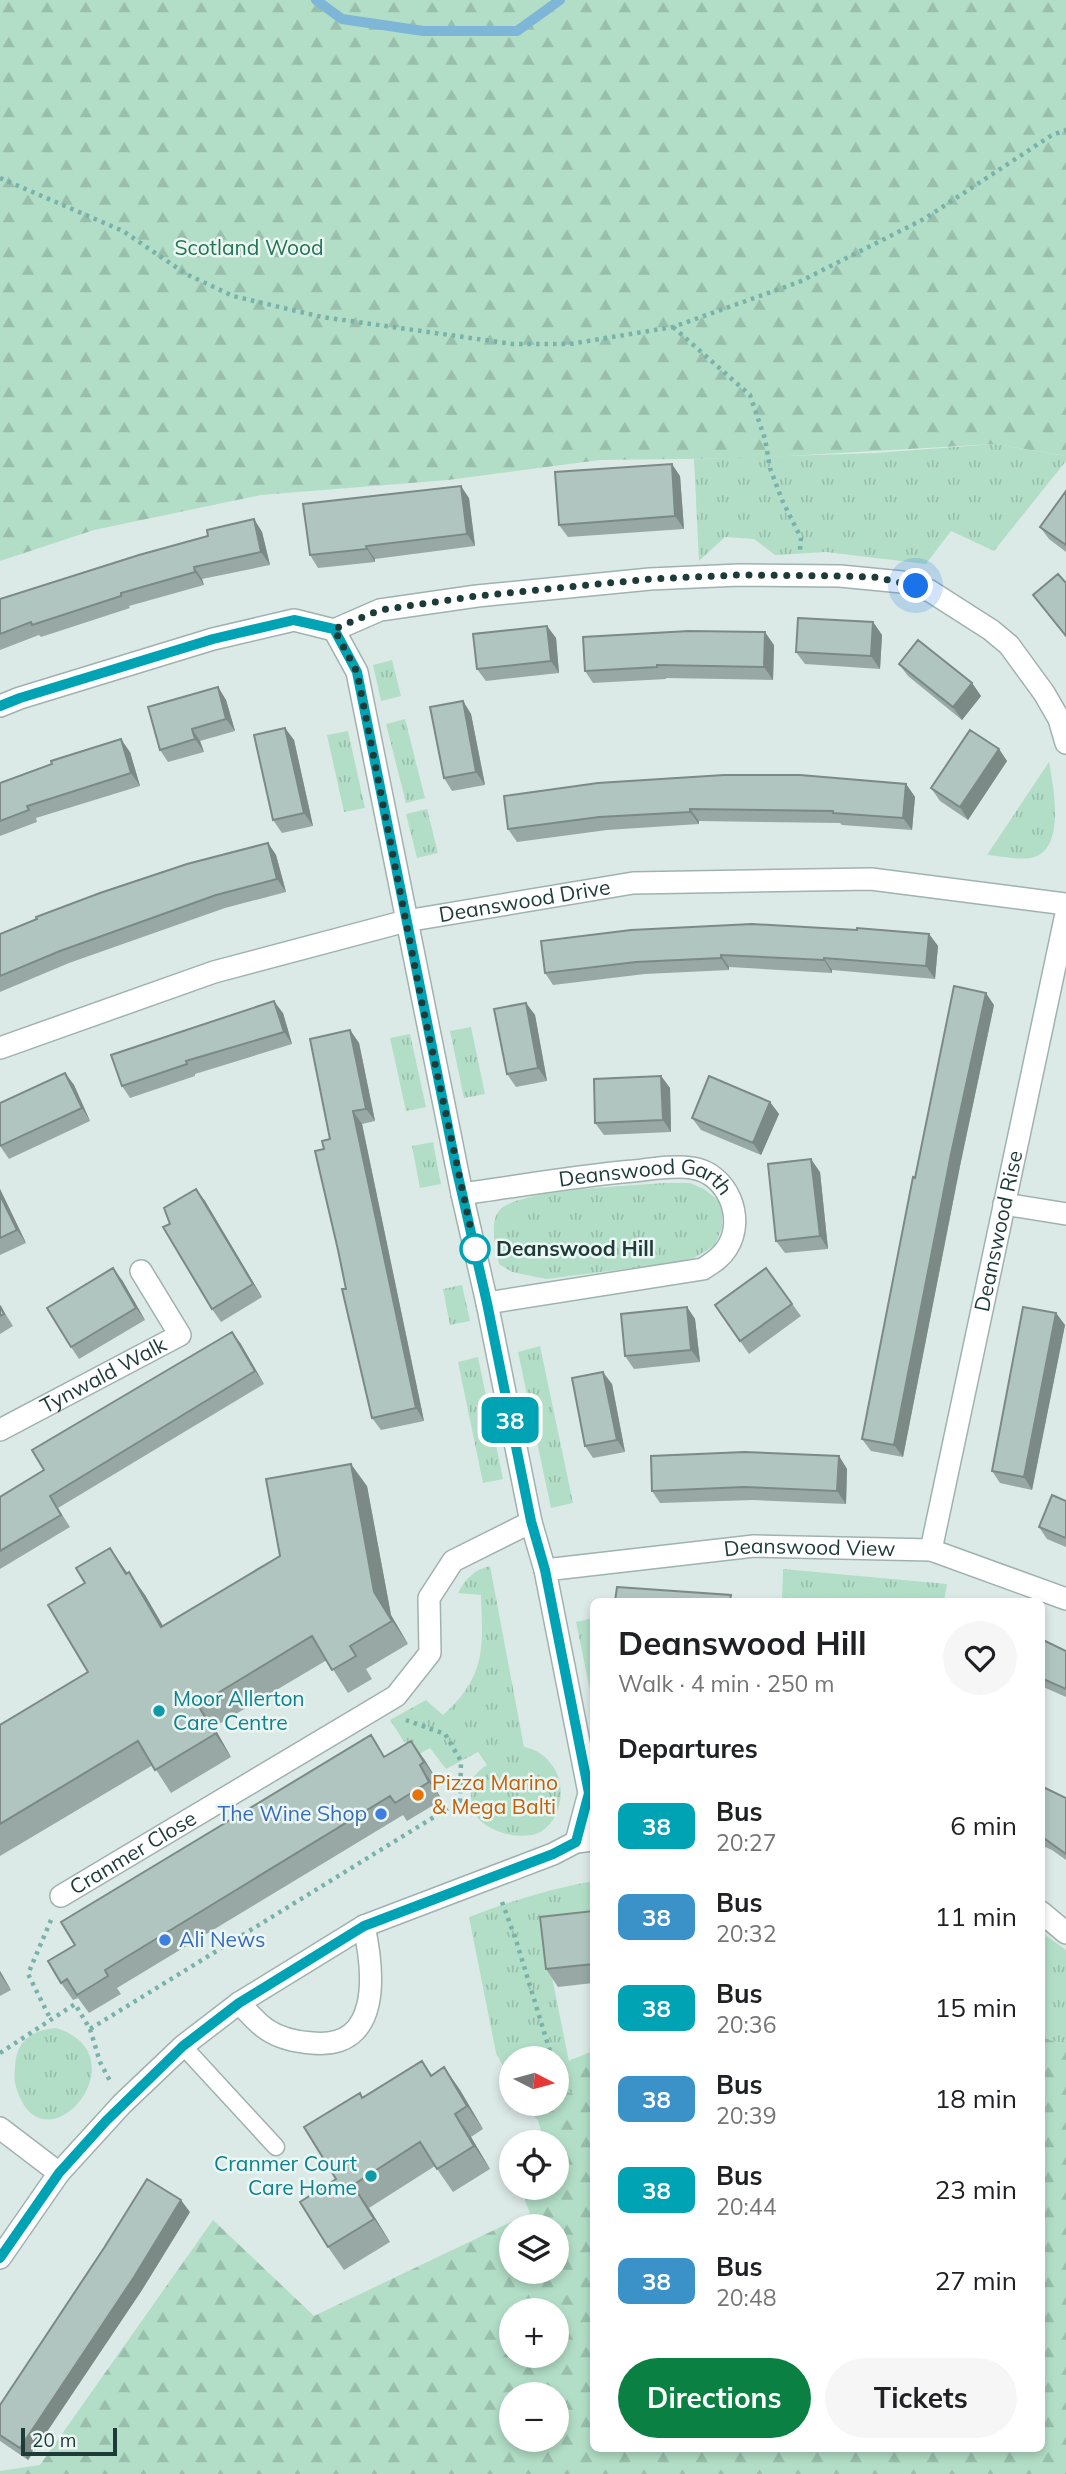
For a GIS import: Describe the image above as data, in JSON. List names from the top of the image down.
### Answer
{
  "streets": {
    "street": [
      "Deanswood Drive",
      "Deanswood Garth",
      "Deanswood Rise",
      "Tynwald Walk",
      "Deanswood View",
      "Cranmer Close"
    ]
  },
  "crossings": [
    ["Deanswood Rise", "Deanswood View"]
  ],
  "parks": ["Scotland Wood"],
  "places": [
    "Deanswood Hill",
    "Moor Allerton Care Centre",
    "Pizza Marino & Mega Balti",
    "The Wine Shop",
    "Ali News",
    "Cranmer Court Care Home"
  ],
  "lines": ["bus line 38"],
  "scale_bar": "20 m",
  "north": "right",
  "page": {
    "on_map": "38",
    "heading": [
      ["Deanswood Hill", "Walk · 4 min · 250 m"],
      "Departures"
    ],
    "list": [
      {
        "mark": "38",
        "name": "Bus",
        "note": "20:27",
        "value": "6 min"
      },
      {
        "mark": "38",
        "name": "Bus",
        "note": "20:32",
        "value": "11 min"
      },
      {
        "mark": "38",
        "name": "Bus",
        "note": "20:36",
        "value": "15 min"
      },
      {
        "mark": "38",
        "name": "Bus",
        "note": "20:39",
        "value": "18 min"
      },
      {
        "mark": "38",
        "name": "Bus",
        "note": "20:44",
        "value": "23 min"
      },
      {
        "mark": "38",
        "name": "Bus",
        "note": "20:48",
        "value": "27 min"
      }
    ],
    "map_buttons": ["+", "−"],
    "buttons": ["Directions", "Tickets"],
    "scale": "20 m"
  }
}
